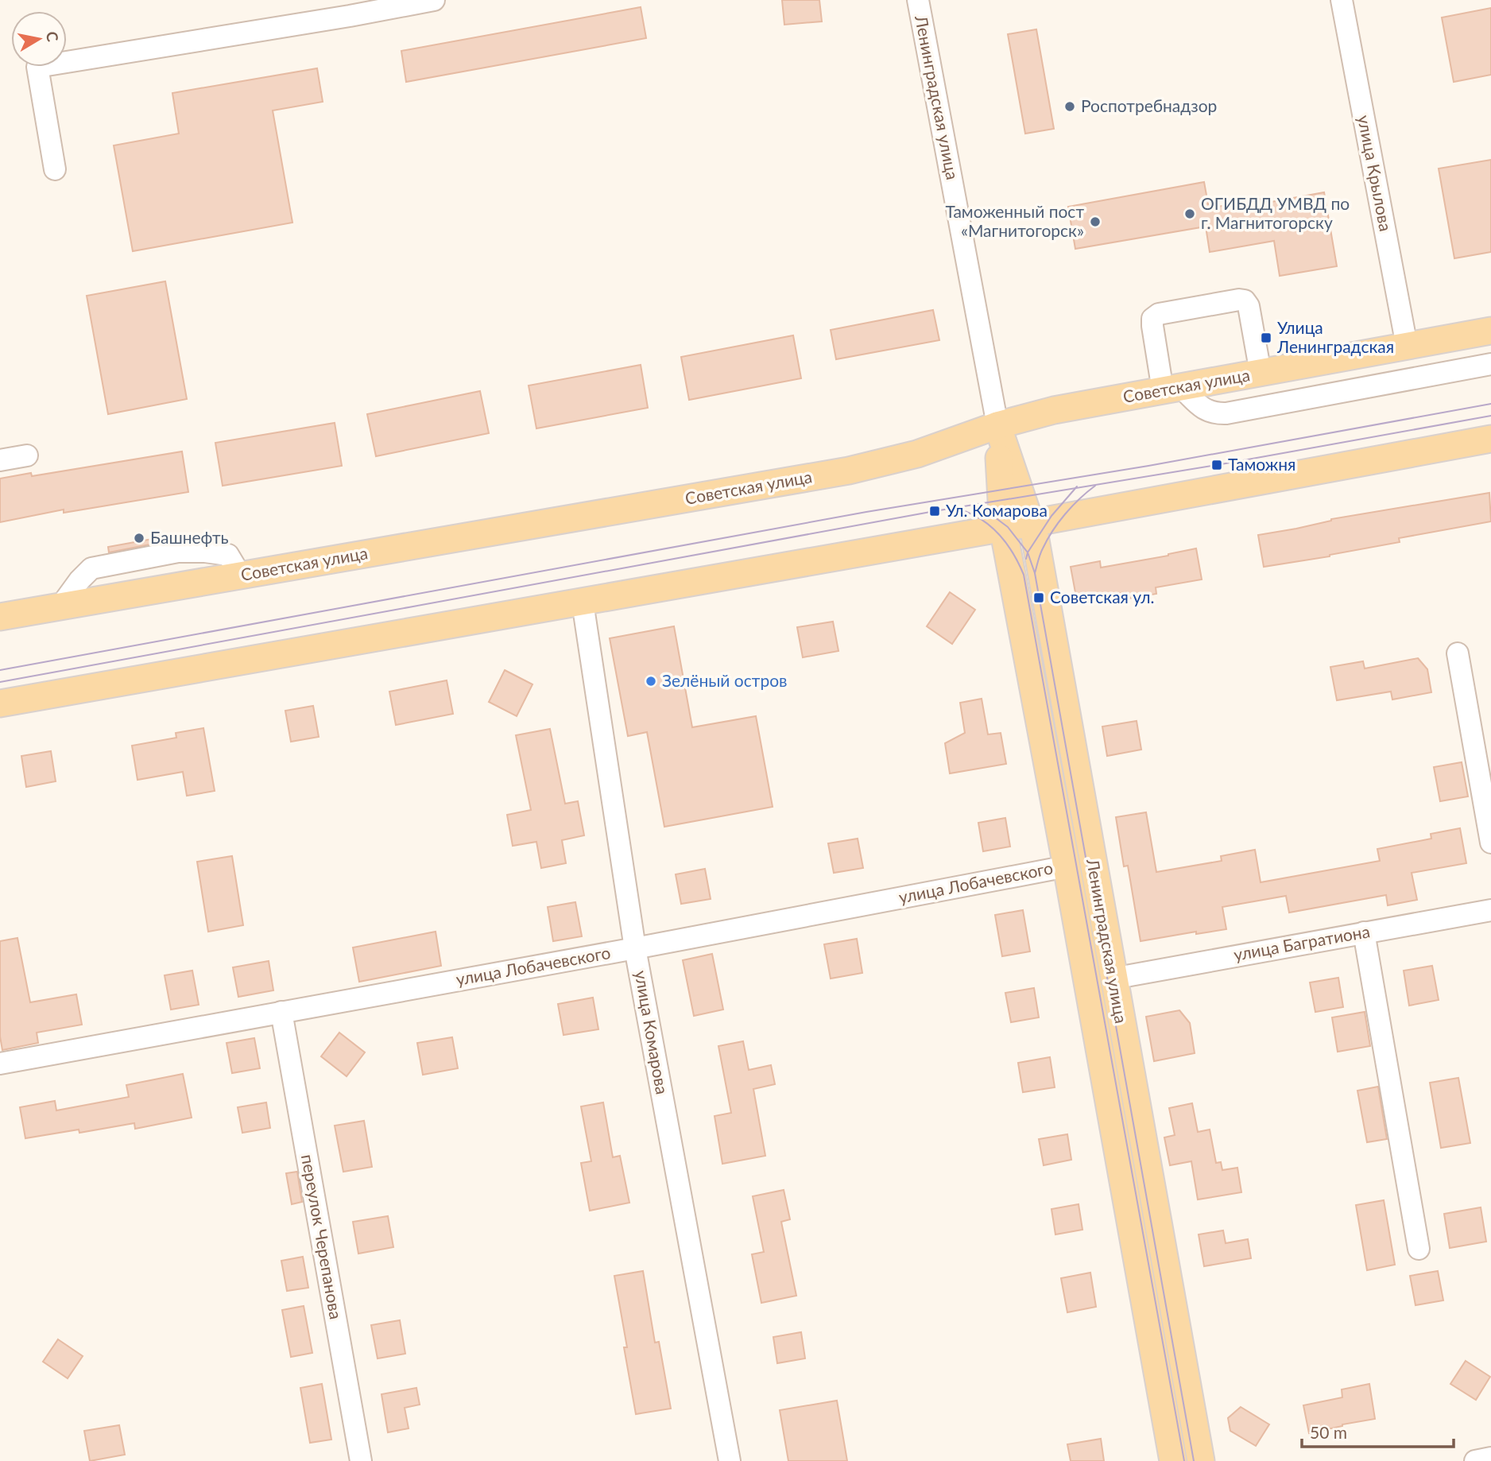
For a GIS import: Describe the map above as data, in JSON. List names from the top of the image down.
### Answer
{
  "streets": {
    "main road": ["Ленинградская улица", "Советская улица"],
    "street": [
      "улица Крылова",
      "улица Лобачевского",
      "улица Багратиона",
      "улица Комарова",
      "переулок Черепанова"
    ]
  },
  "crossings": [
    ["Ленинградская улица", "Советская улица"],
    ["Ленинградская улица", "улица Лобачевского"],
    ["Ленинградская улица", "улица Багратиона"],
    ["улица Крылова", "Советская улица"],
    ["улица Лобачевского", "улица Комарова"],
    ["улица Лобачевского", "переулок Черепанова"]
  ],
  "places": {
    "other": [
      "Роспотребнадзор",
      "ОГИБДД УМВД по г. Магнитогорску",
      "Таможенный пост «Магнитогорск»",
      "Башнефть",
      "Зелёный остров"
    ],
    "transit": [
      "Улица Ленинградская",
      "Таможня",
      "Ул. Комарова",
      "Советская ул."
    ]
  },
  "scale_bar": "50 m",
  "north": "right"
}
